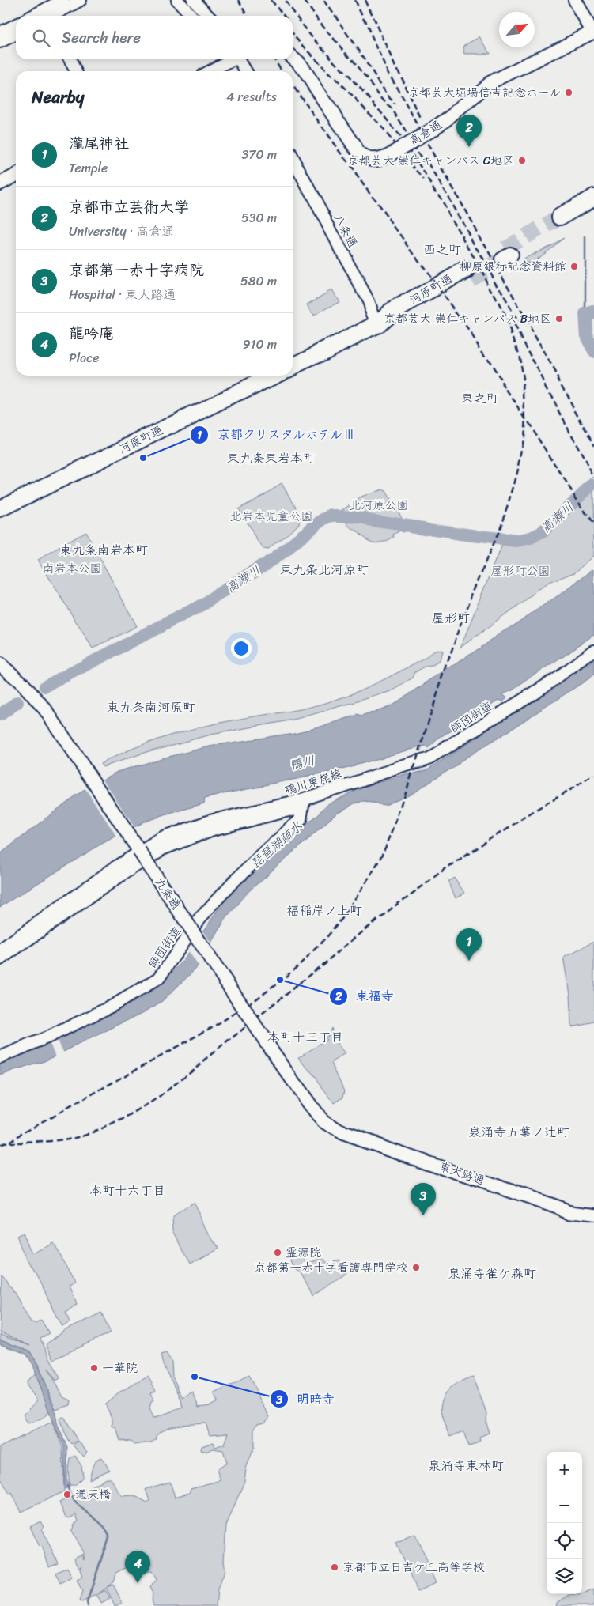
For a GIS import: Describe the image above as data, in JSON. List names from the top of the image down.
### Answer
{
  "streets": {
    "highway": ["河原町通"],
    "main road": ["高倉通", "九条通", "東大路通"],
    "street": ["八条通", "師団街道", "鴨川東岸線"]
  },
  "crossings": [
    ["八条通", "河原町通"],
    ["師団街道", "鴨川東岸線"],
    ["鴨川東岸線", "九条通"],
    ["九条通", "東大路通"]
  ],
  "districts": [
    "西之町",
    "東之町",
    "東九条東岩本町",
    "東九条南岩本町",
    "東九条北河原町",
    "屋形町",
    "東九条南河原町",
    "福稲岸ノ上町",
    "本町十三丁目",
    "泉涌寺五葉ノ辻町",
    "本町十六丁目",
    "泉涌寺雀ケ森町",
    "泉涌寺東林町"
  ],
  "water": ["高瀬川", "鴨川", "琵琶湖疏水"],
  "parks": [
    "北河原公園",
    "北岩本児童公園",
    "南岩本公園",
    "屋形町公園"
  ],
  "places": [
    "京都芸大堀場信吉記念ホール",
    "京都芸大 崇仁キャンパス C地区",
    "柳原銀行記念資料館",
    "京都芸大 崇仁キャンパス B地区",
    "京都クリスタルホテルⅢ",
    "東福寺",
    "霊源院",
    "京都第一赤十字看護専門学校",
    "一華院",
    "明暗寺",
    "通天橋",
    "京都市立日吉ケ丘高等学校"
  ],
  "north": "top right",
  "page": {
    "search": "Search here",
    "heading": ["Nearby", "4 results"],
    "pins": [
      "2",
      "1",
      "3",
      "4"
    ],
    "list": [
      {
        "mark": "1",
        "name": "瀧尾神社",
        "note": "Temple",
        "value": "370 m"
      },
      {
        "mark": "2",
        "name": "京都市立芸術大学",
        "note": "University · 高倉通",
        "value": "530 m"
      },
      {
        "mark": "3",
        "name": "京都第一赤十字病院",
        "note": "Hospital · 東大路通",
        "value": "580 m"
      },
      {
        "mark": "4",
        "name": "龍吟庵",
        "note": "Place",
        "value": "910 m"
      }
    ],
    "map_buttons": ["+", "−"]
  }
}
